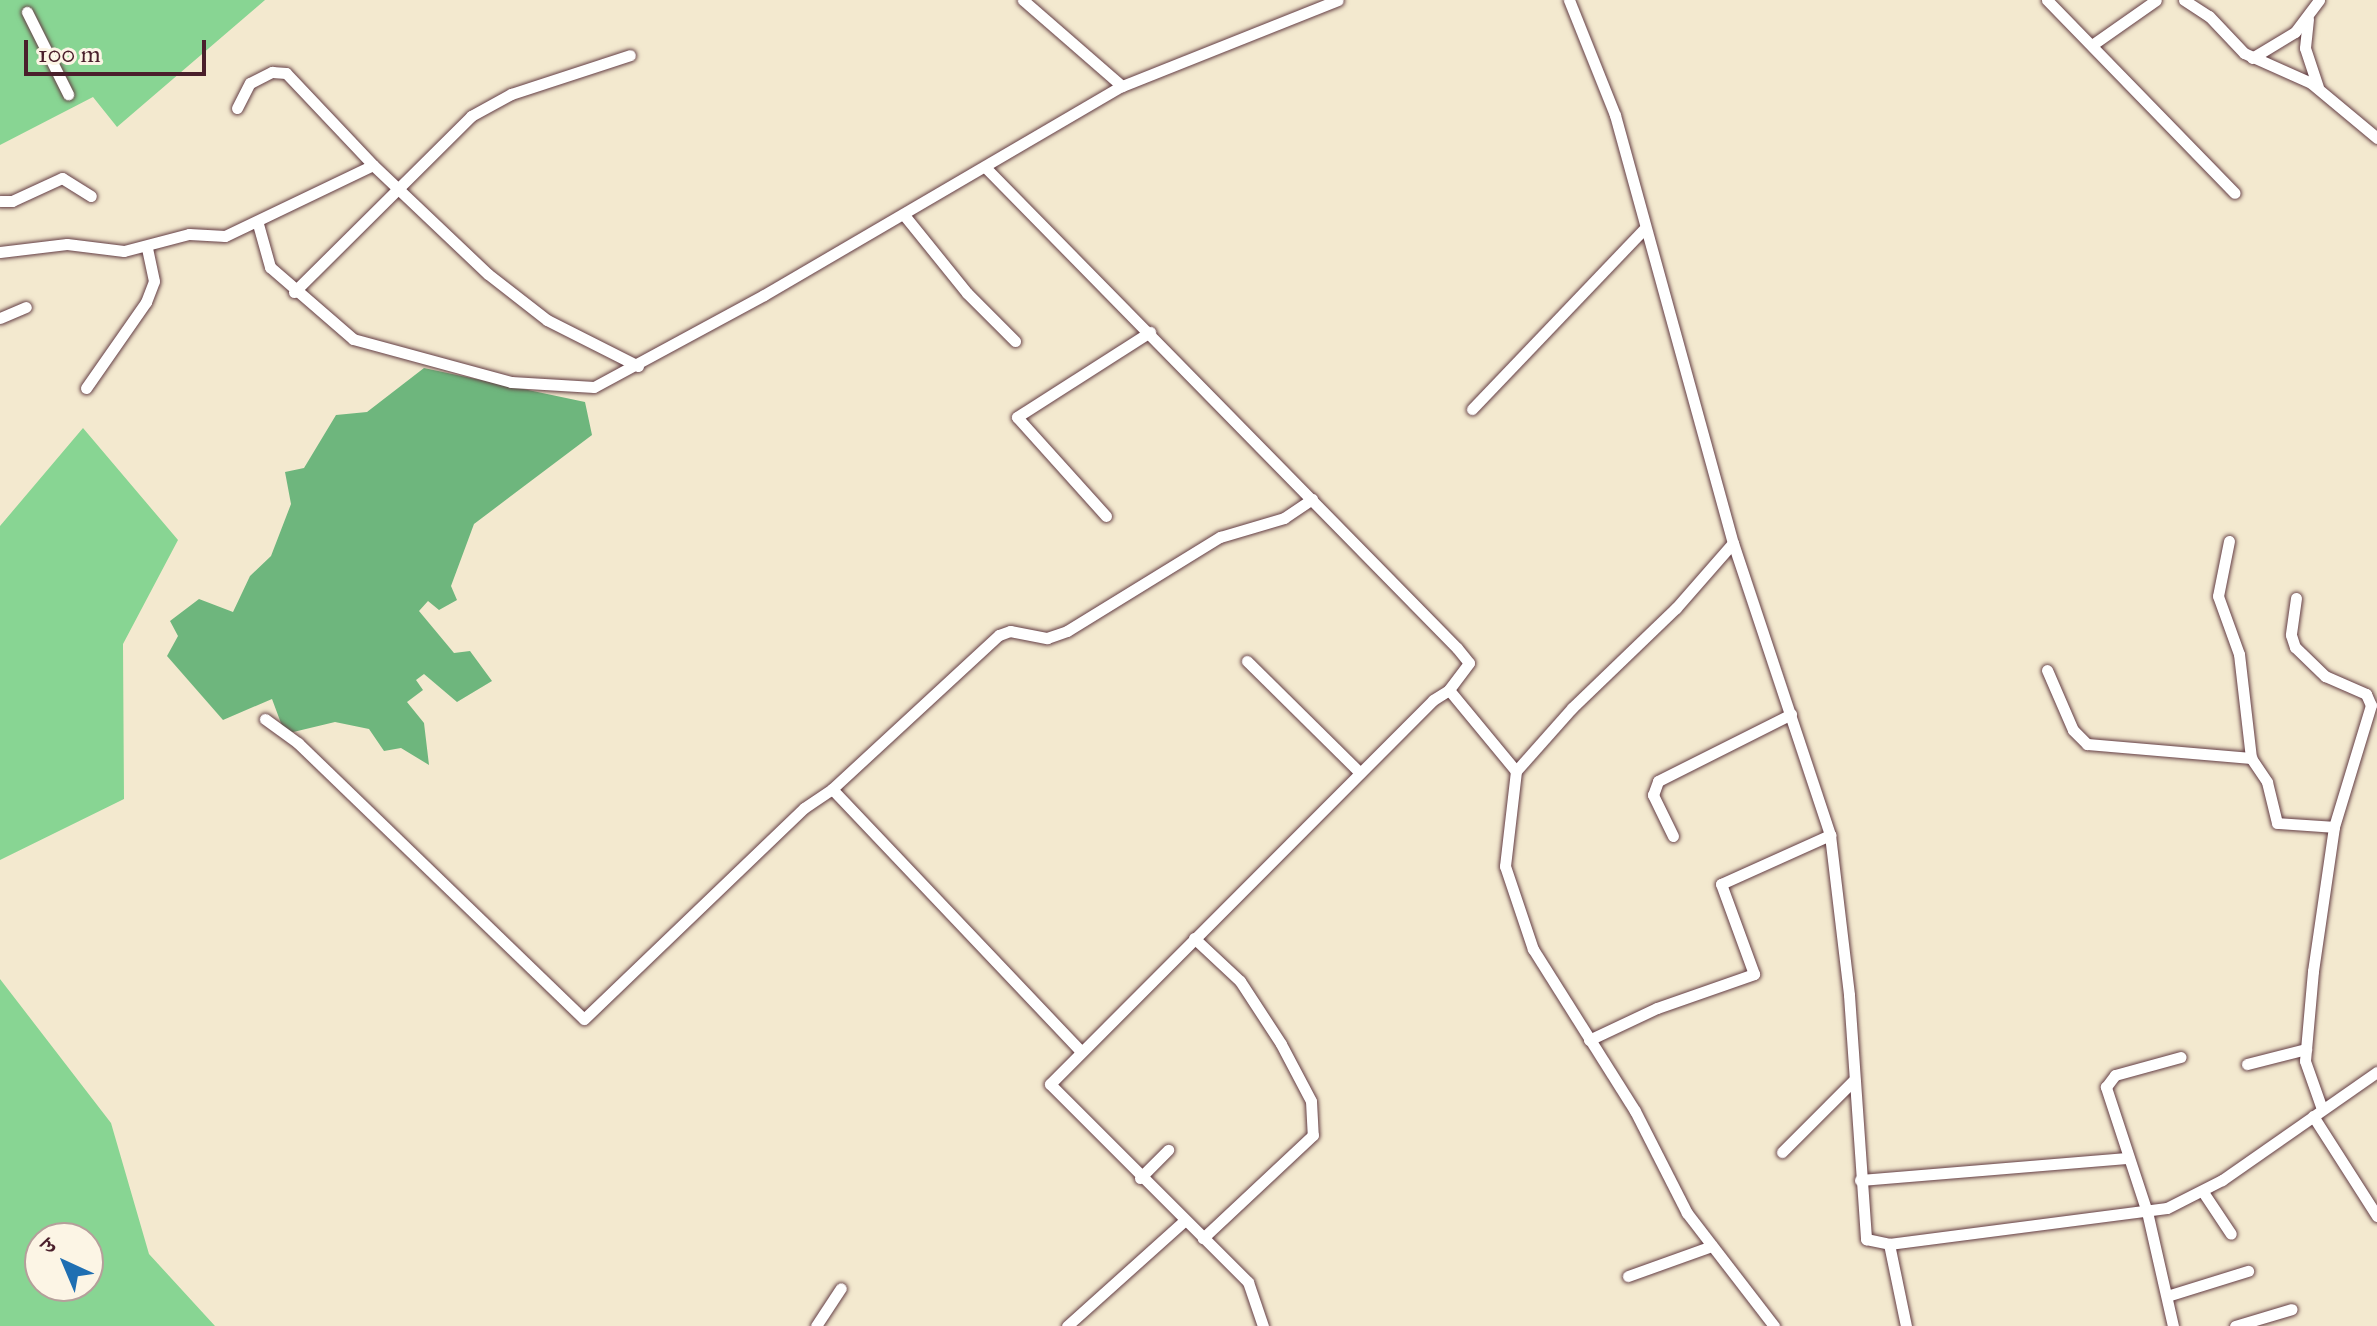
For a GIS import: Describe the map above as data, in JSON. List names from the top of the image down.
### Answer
{
  "scale_bar": "100 m",
  "north": "top left"
}
